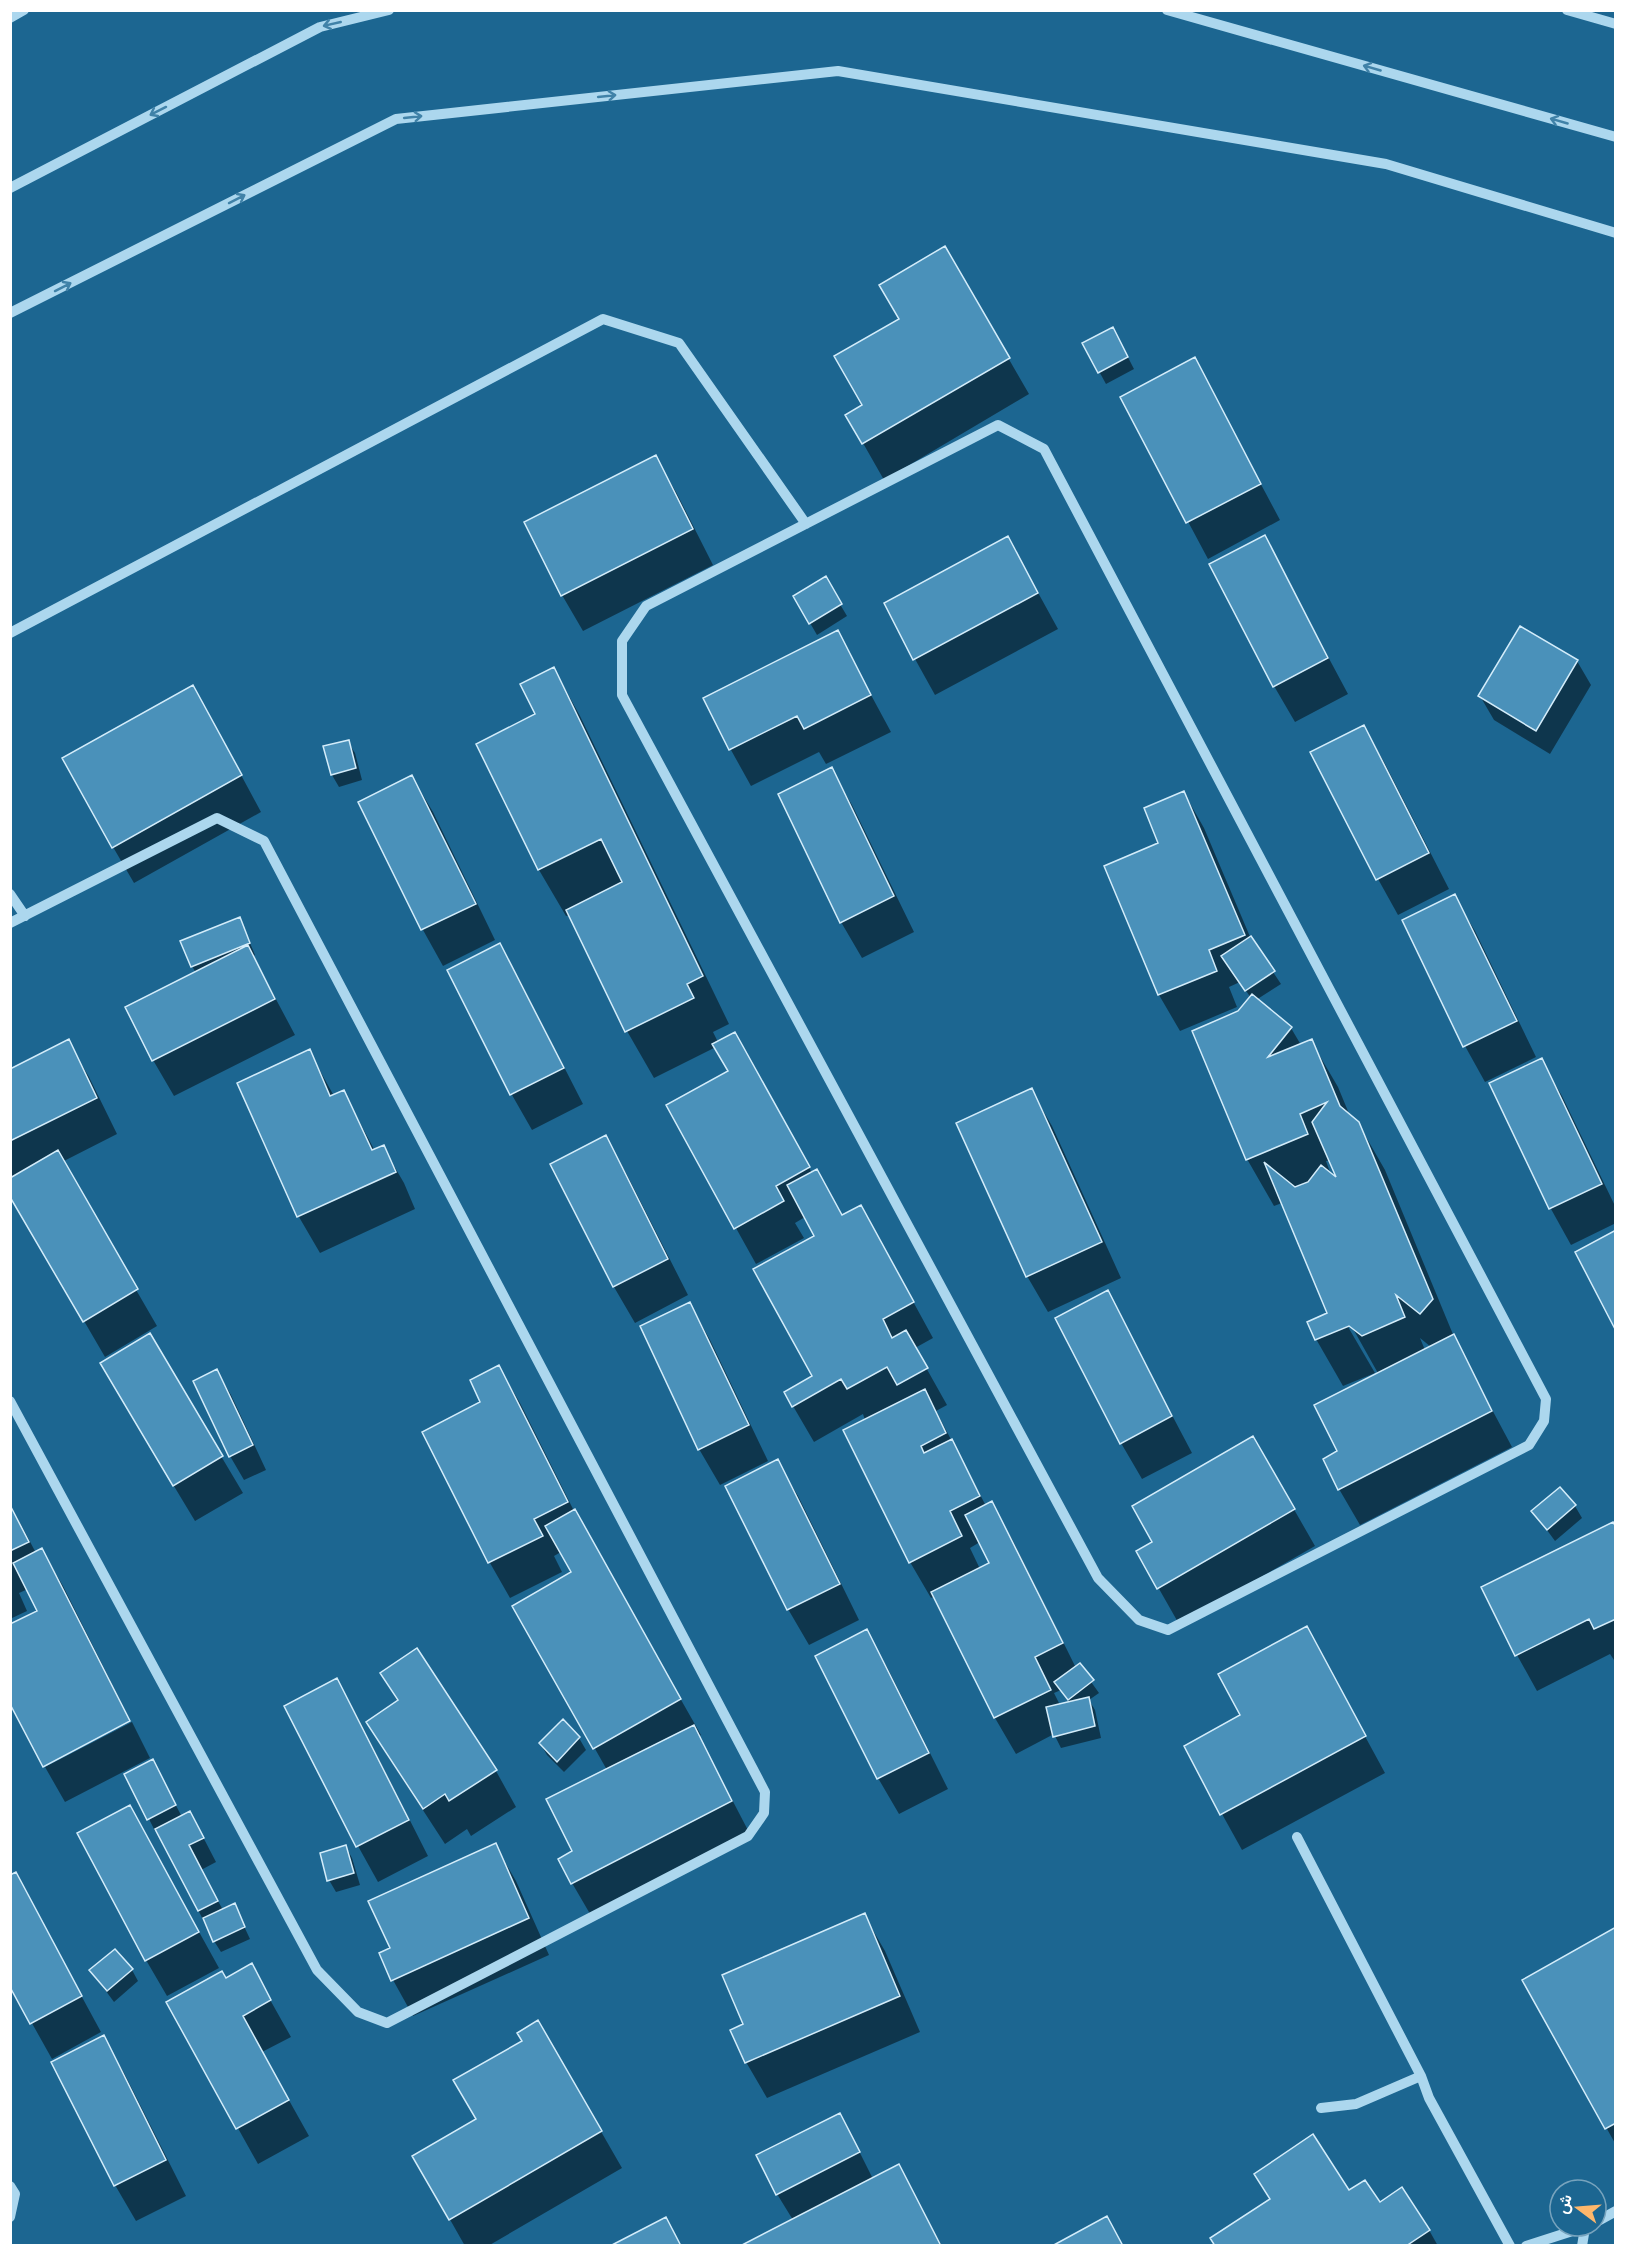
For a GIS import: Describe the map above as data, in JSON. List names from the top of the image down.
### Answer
{
  "north": "left"
}
